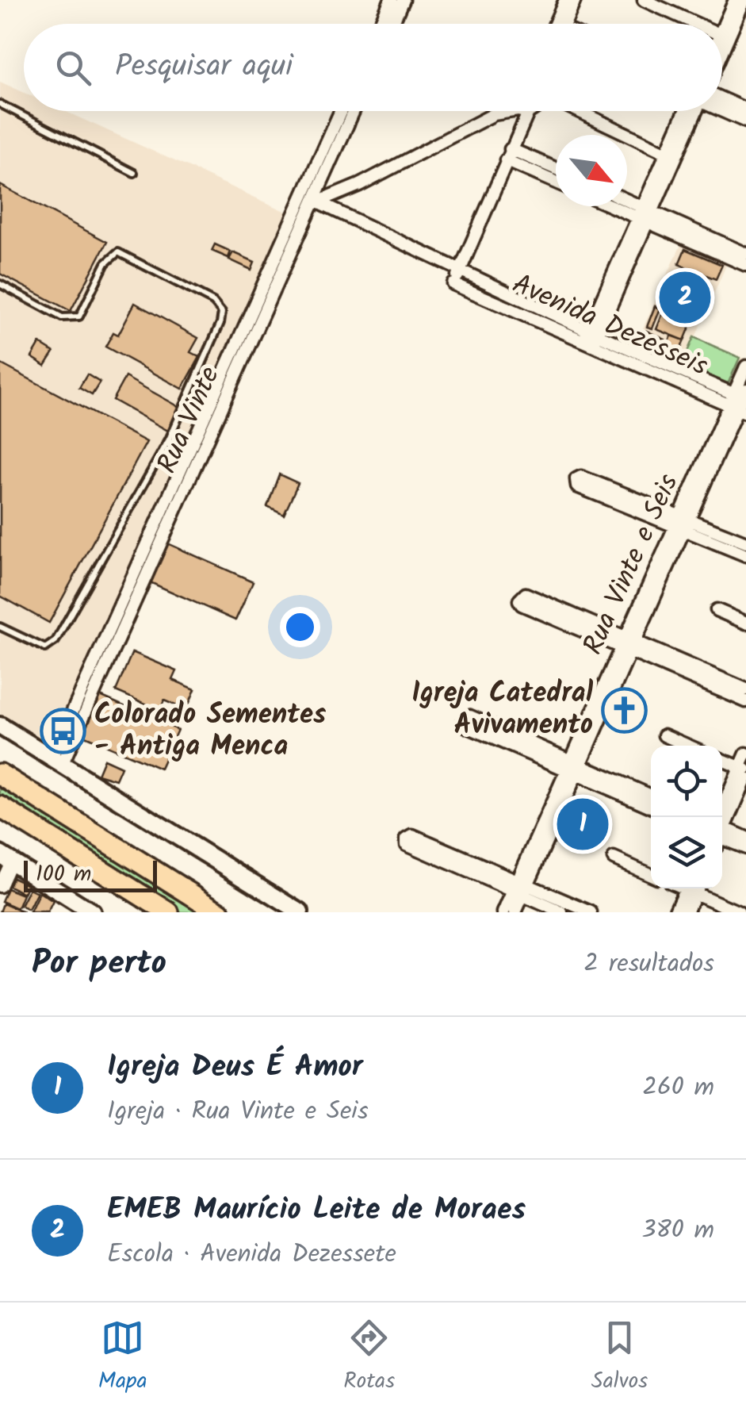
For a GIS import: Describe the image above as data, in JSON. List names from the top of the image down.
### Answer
{
  "streets": {
    "street": ["Avenida Dezesseis", "Rua Vinte", "Rua Vinte e Seis"]
  },
  "crossings": [
    ["Avenida Dezesseis", "Rua Vinte"],
    ["Avenida Dezesseis", "Rua Vinte e Seis"]
  ],
  "places": {
    "church": ["Igreja Catedral Avivamento"],
    "bus stop": ["Colorado Sementes - Antiga Menca"]
  },
  "scale_bar": "100 m",
  "north": "bottom right",
  "page": {
    "search": "Pesquisar aqui",
    "pins": ["2", "1"],
    "scale": "100 m",
    "heading": ["Por perto", "2 resultados"],
    "list": [
      {
        "mark": "1",
        "name": "Igreja Deus É Amor",
        "note": "Igreja · Rua Vinte e Seis",
        "value": "260 m"
      },
      {
        "mark": "2",
        "name": "EMEB Maurício Leite de Moraes",
        "note": "Escola · Avenida Dezessete",
        "value": "380 m"
      }
    ],
    "nav": ["Mapa", "Rotas", "Salvos"]
  }
}
